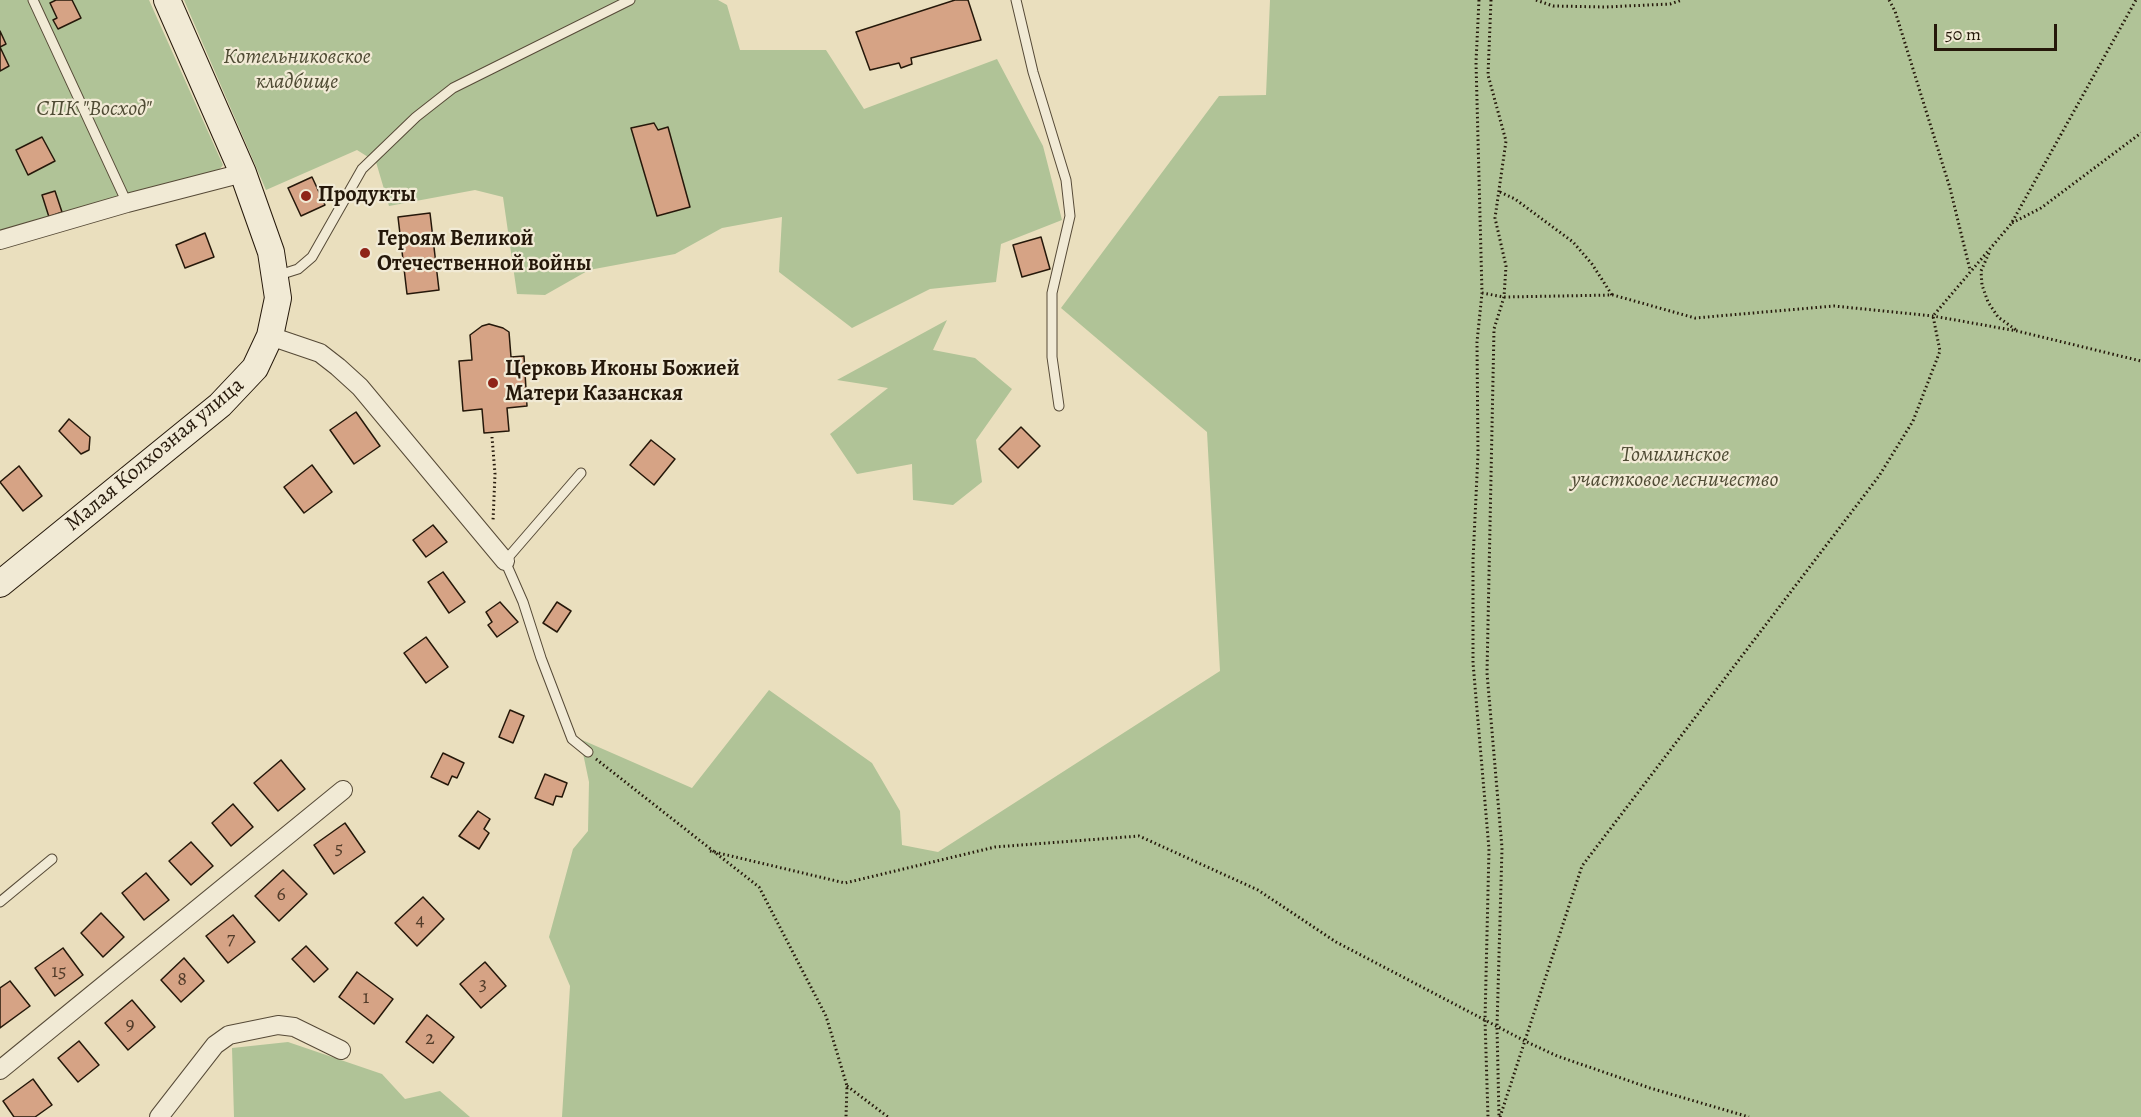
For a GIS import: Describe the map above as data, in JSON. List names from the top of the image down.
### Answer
{
  "streets": {
    "street": ["Малая Колхозная улица"]
  },
  "parks": ["Котельниковское кладбище", "СПК \"Восход\"", "Томилинское участковое лесничество"],
  "places": ["Продукты", "Героям Великой Отечественной войны", "Церковь Иконы Божией Матери Казанская"],
  "house_numbers": [
    "5",
    "6",
    "4",
    "7",
    "15",
    "8",
    "3",
    "1",
    "9",
    "2"
  ],
  "scale_bar": "50 m"
}
